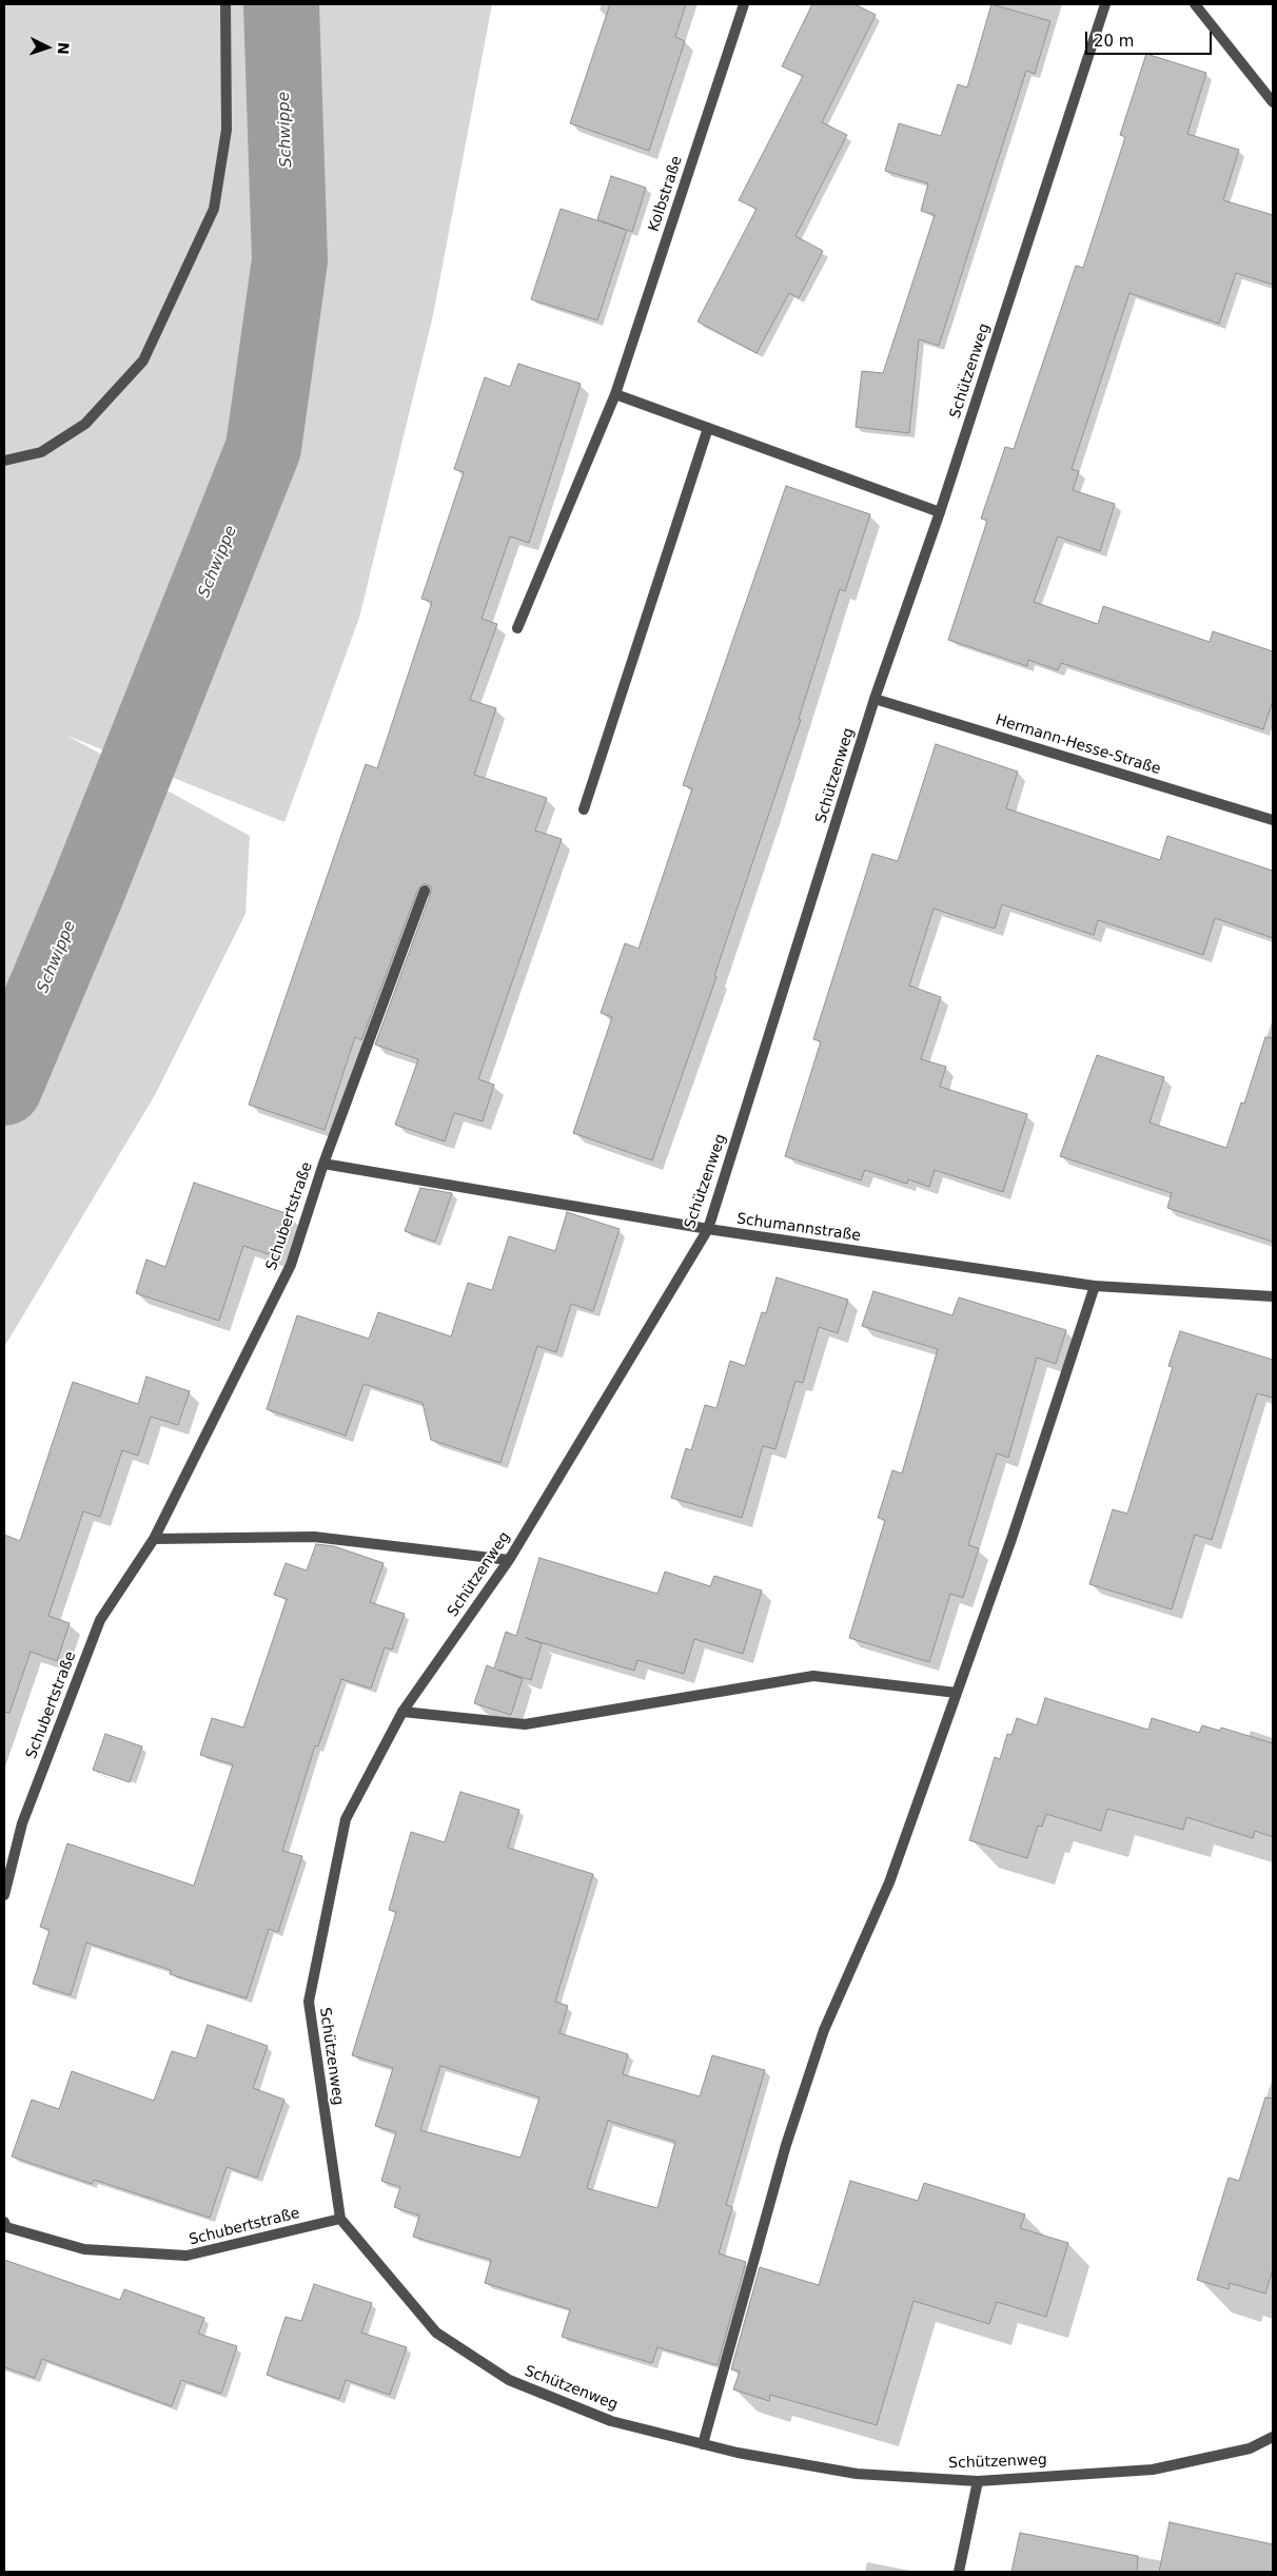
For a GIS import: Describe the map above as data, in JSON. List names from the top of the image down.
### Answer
{
  "streets": {
    "street": [
      "Kolbstraße",
      "Schützenweg",
      "Hermann-Hesse-Straße",
      "Schubertstraße",
      "Schumannstraße"
    ]
  },
  "crossings": [
    ["Schützenweg", "Hermann-Hesse-Straße"],
    ["Schützenweg", "Schubertstraße"],
    ["Schützenweg", "Schumannstraße"],
    ["Schubertstraße", "Schumannstraße"]
  ],
  "water": ["Schwippe"],
  "scale_bar": "20 m",
  "north": "right"
}
